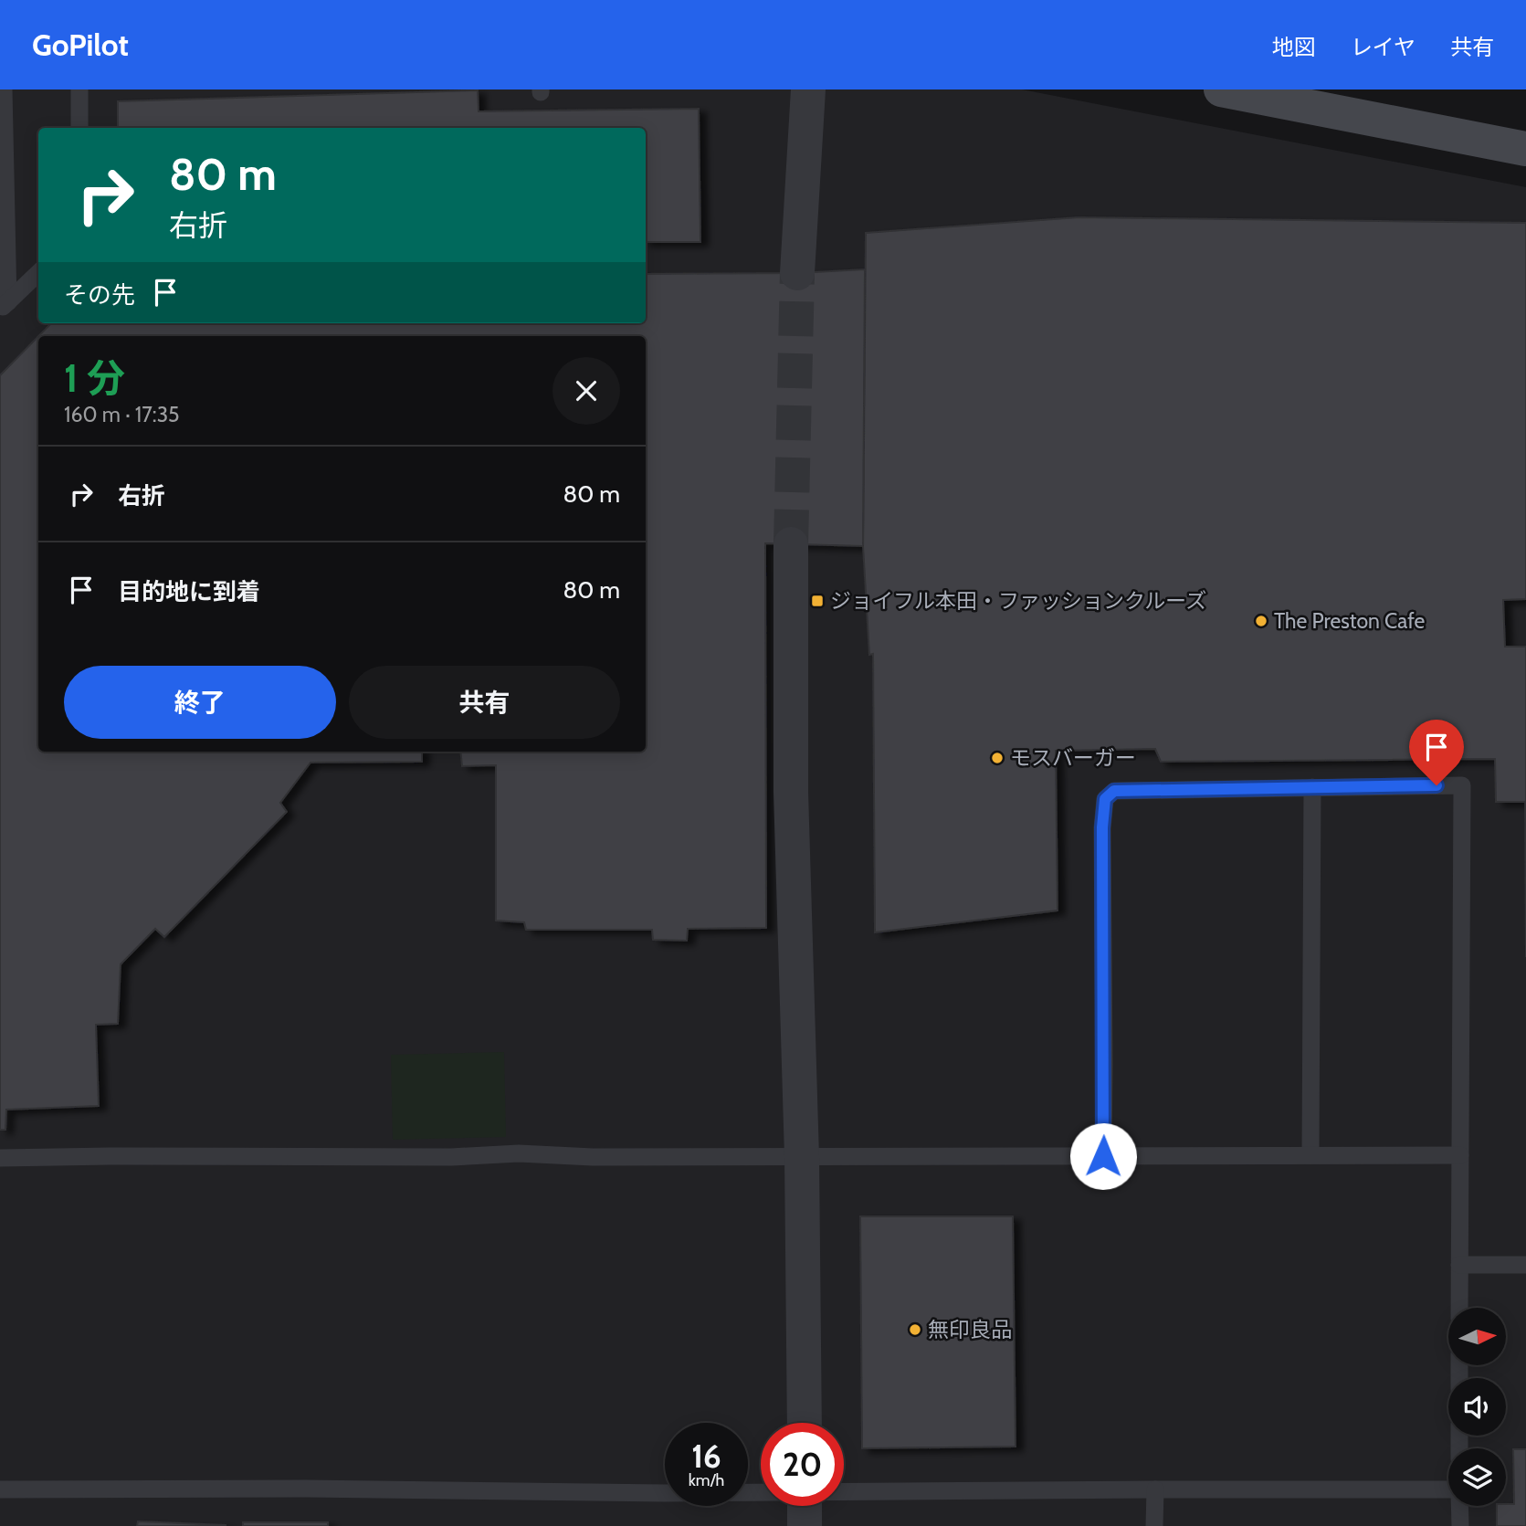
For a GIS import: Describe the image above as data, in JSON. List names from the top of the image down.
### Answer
{
  "places": {
    "transit": ["ジョイフル本田・ファッションクルーズ"],
    "other": ["The Preston Cafe", "モスバーガー", "無印良品"]
  },
  "north": "right",
  "page": {
    "header": "GoPilot",
    "nav": ["地図", "レイヤ", "共有"],
    "turn": ["80 m", "右折"],
    "then": "その先",
    "heading": ["1 分", "160 m · 17:35"],
    "list": [
      {
        "name": "右折",
        "value": "80 m"
      },
      {
        "name": "目的地に到着",
        "value": "80 m"
      }
    ],
    "buttons": ["終了", "共有"],
    "speed": "16 km/h",
    "limit": "20"
  }
}
